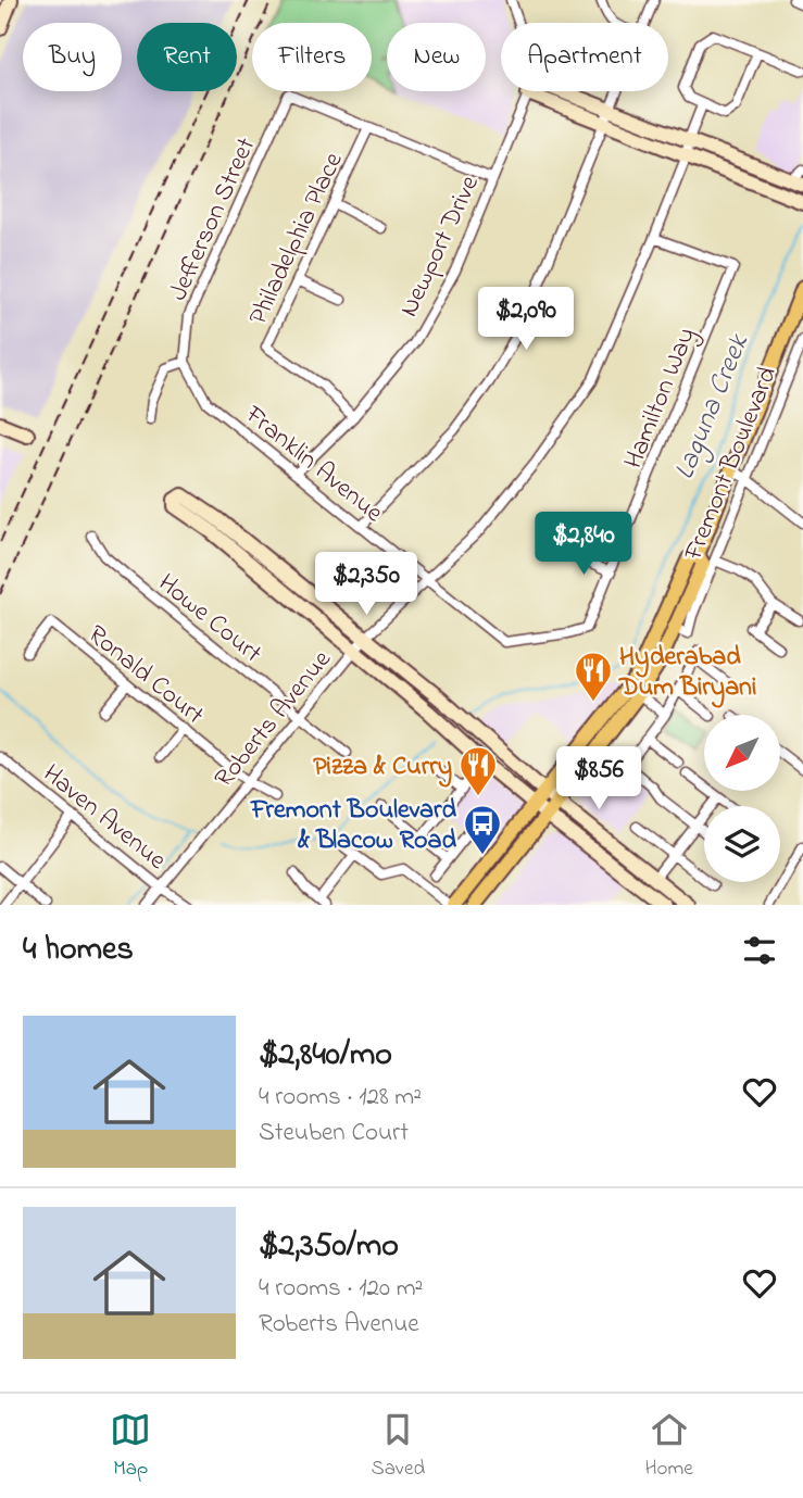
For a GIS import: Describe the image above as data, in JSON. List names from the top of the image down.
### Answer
{
  "streets": {
    "main road": ["Fremont Boulevard"],
    "street": [
      "Jefferson Street",
      "Philadelphia Place",
      "Newport Drive",
      "Hamilton Way",
      "Franklin Avenue",
      "Howe Court",
      "Ronald Court",
      "Roberts Avenue",
      "Haven Avenue"
    ]
  },
  "crossings": [
    ["Jefferson Street", "Philadelphia Place"],
    ["Jefferson Street", "Franklin Avenue"],
    ["Philadelphia Place", "Newport Drive"],
    ["Newport Drive", "Franklin Avenue"],
    ["Hamilton Way", "Franklin Avenue"],
    ["Hamilton Way", "Roberts Avenue"],
    ["Franklin Avenue", "Roberts Avenue"],
    ["Howe Court", "Roberts Avenue"],
    ["Ronald Court", "Roberts Avenue"],
    ["Roberts Avenue", "Haven Avenue"]
  ],
  "water": ["Laguna Creek"],
  "places": {
    "restaurant": ["Hyderabad Dum Biryani", "Pizza & Curry"],
    "bus stop": ["Fremont Boulevard & Blacow Road"]
  },
  "north": "bottom left",
  "page": {
    "chip": [
      "Buy",
      "Rent",
      "Filters",
      "New",
      "Apartment"
    ],
    "price": [
      "$2,090",
      "$2,840",
      "$2,350",
      "$856"
    ],
    "heading": "4 homes",
    "list": [
      {
        "name": "$2,840/mo",
        "note": "4 rooms · 128 m² · Steuben Court"
      },
      {
        "name": "$2,350/mo",
        "note": "4 rooms · 120 m² · Roberts Avenue"
      }
    ],
    "tabs": ["Map", "Saved", "Home"]
  }
}
